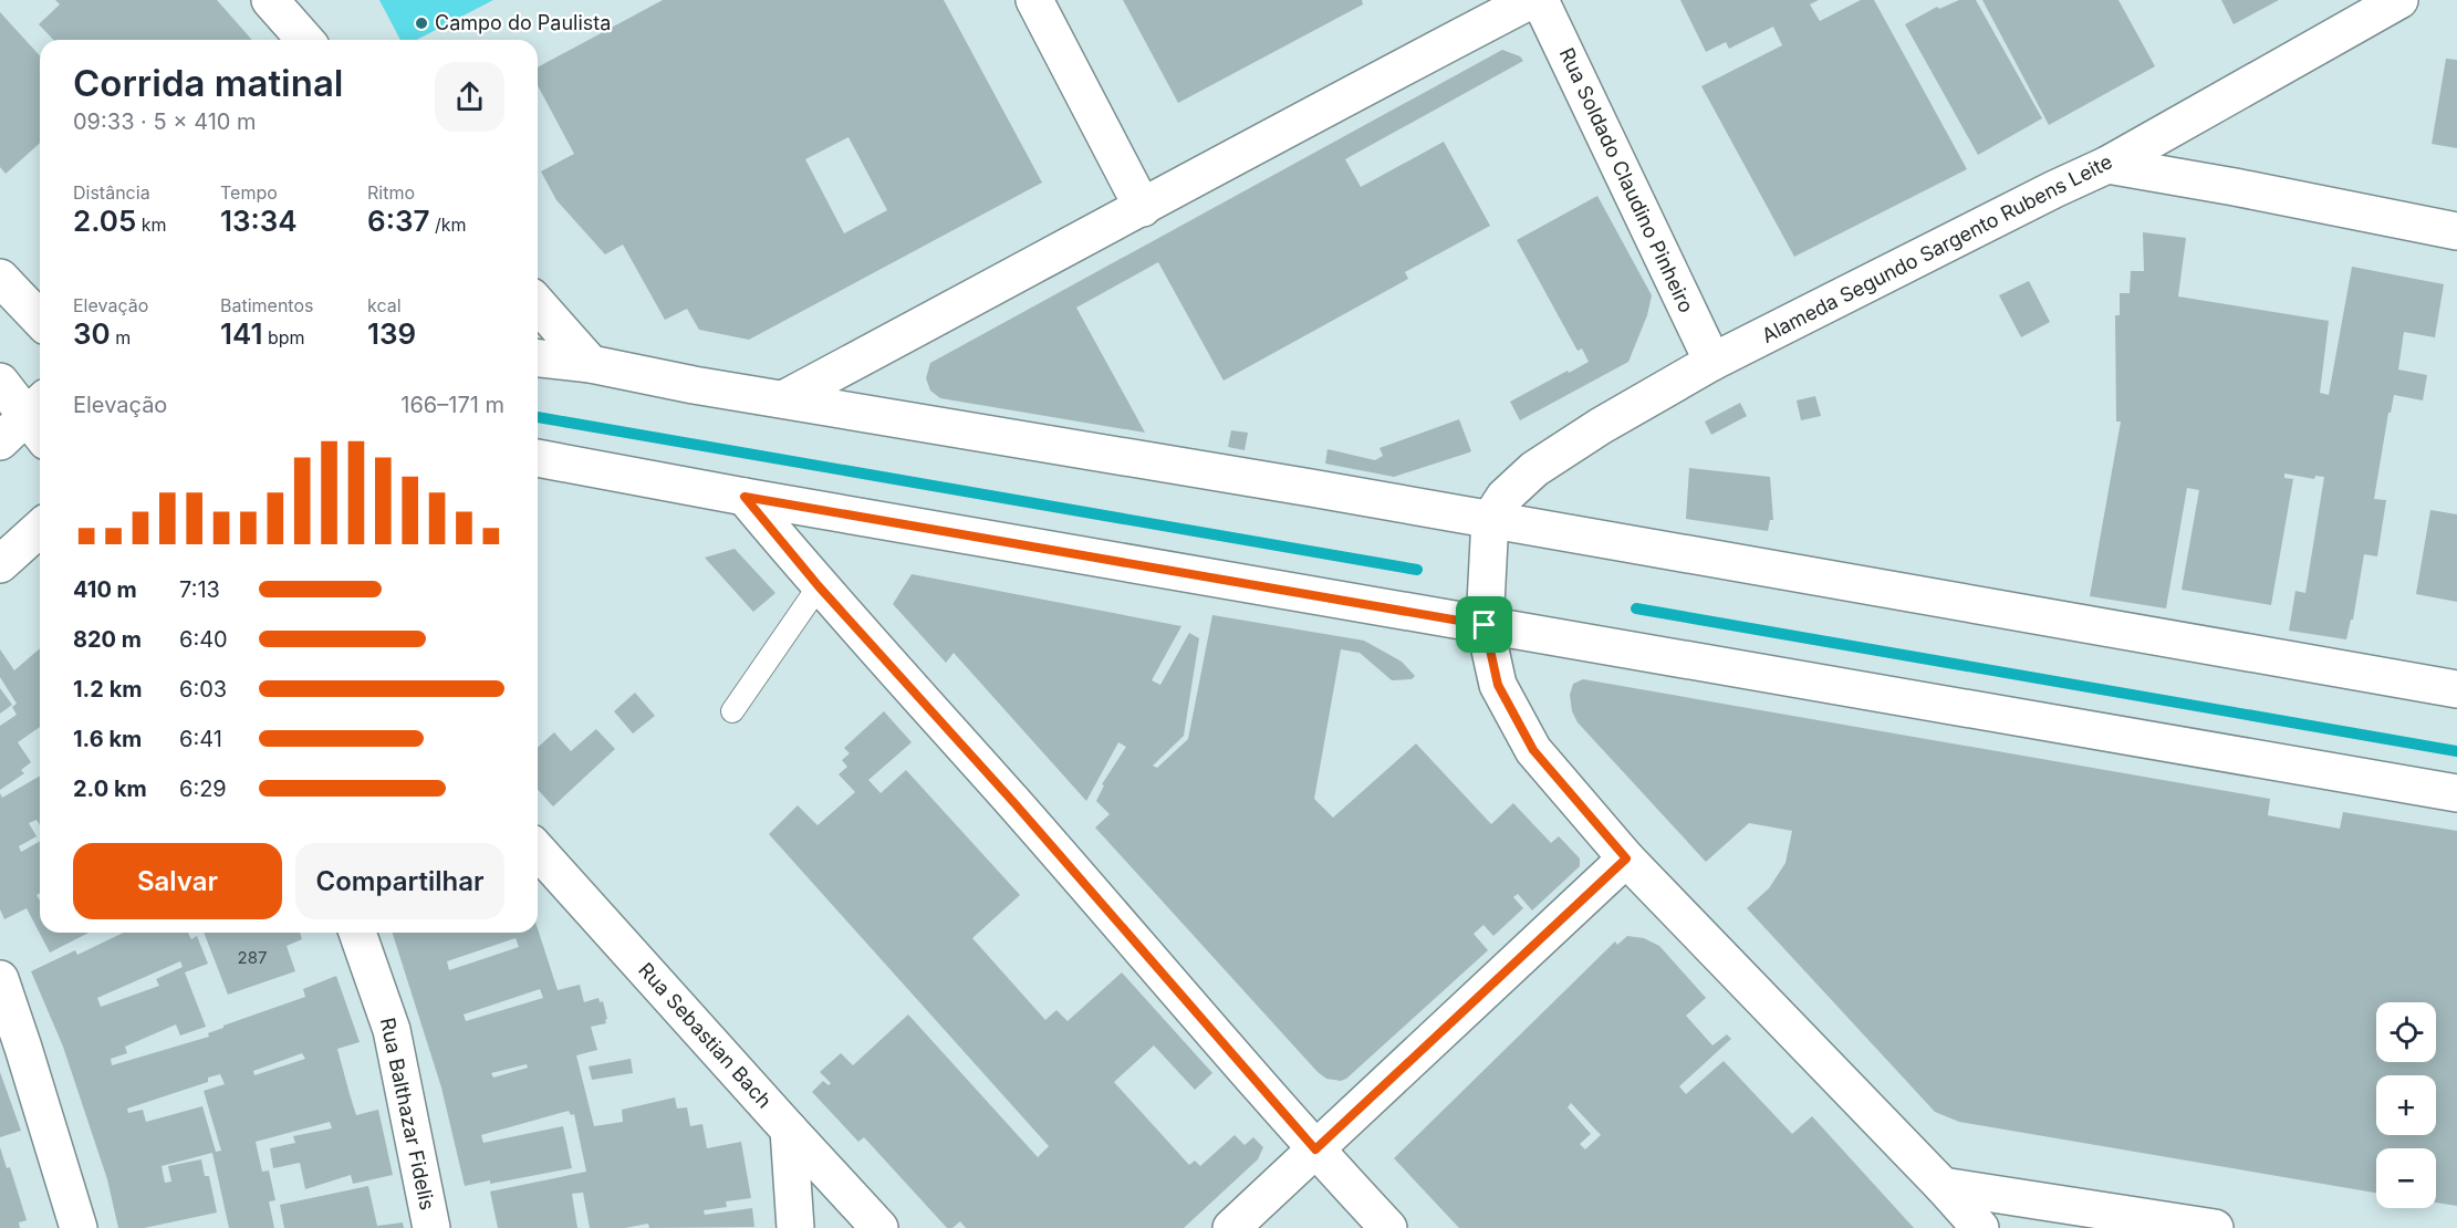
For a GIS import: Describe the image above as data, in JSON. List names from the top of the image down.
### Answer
{
  "streets": {
    "street": [
      "Rua Soldado Claudino Pinheiro",
      "Alameda Segundo Sargento Rubens Leite",
      "Rua Sebastian Bach",
      "Rua Balthazar Fidelis"
    ]
  },
  "crossings": [
    ["Rua Soldado Claudino Pinheiro", "Alameda Segundo Sargento Rubens Leite"]
  ],
  "places": ["Campo do Paulista"],
  "house_numbers": ["287"],
  "page": {
    "heading": ["Corrida matinal", "09:33 · 5 × 410 m"],
    "stats": [
      ["Distância", "2.05 km"],
      ["Tempo", "13:34"],
      ["Ritmo", "6:37 /km"],
      ["Elevação", "30 m"],
      ["Batimentos", "141 bpm"],
      ["kcal", "139"]
    ],
    "chart": ["Elevação", "166–171 m"],
    "list": [
      {
        "name": "410 m",
        "note": "7:13"
      },
      {
        "name": "820 m",
        "note": "6:40"
      },
      {
        "name": "1.2 km",
        "note": "6:03"
      },
      {
        "name": "1.6 km",
        "note": "6:41"
      },
      {
        "name": "2.0 km",
        "note": "6:29"
      }
    ],
    "buttons": ["Salvar", "Compartilhar"],
    "map_buttons": ["+", "−"]
  }
}
